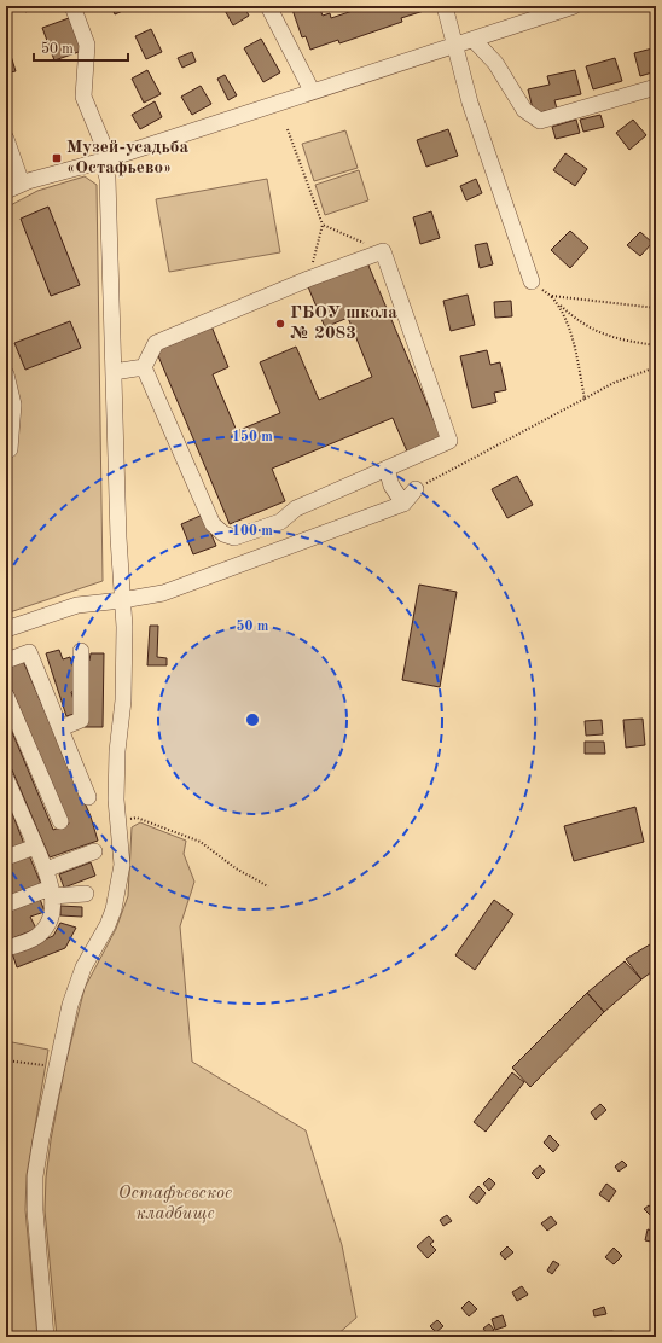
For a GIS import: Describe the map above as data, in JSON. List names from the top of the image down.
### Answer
{
  "parks": ["Остафьевское кладбище"],
  "places": {
    "transit": ["Музей-усадьба «Остафьево»"],
    "other": ["ГБОУ школа № 2083"]
  },
  "scale_bar": "50 m",
  "rings": ["150 m", "100 m", "50 m"]
}
